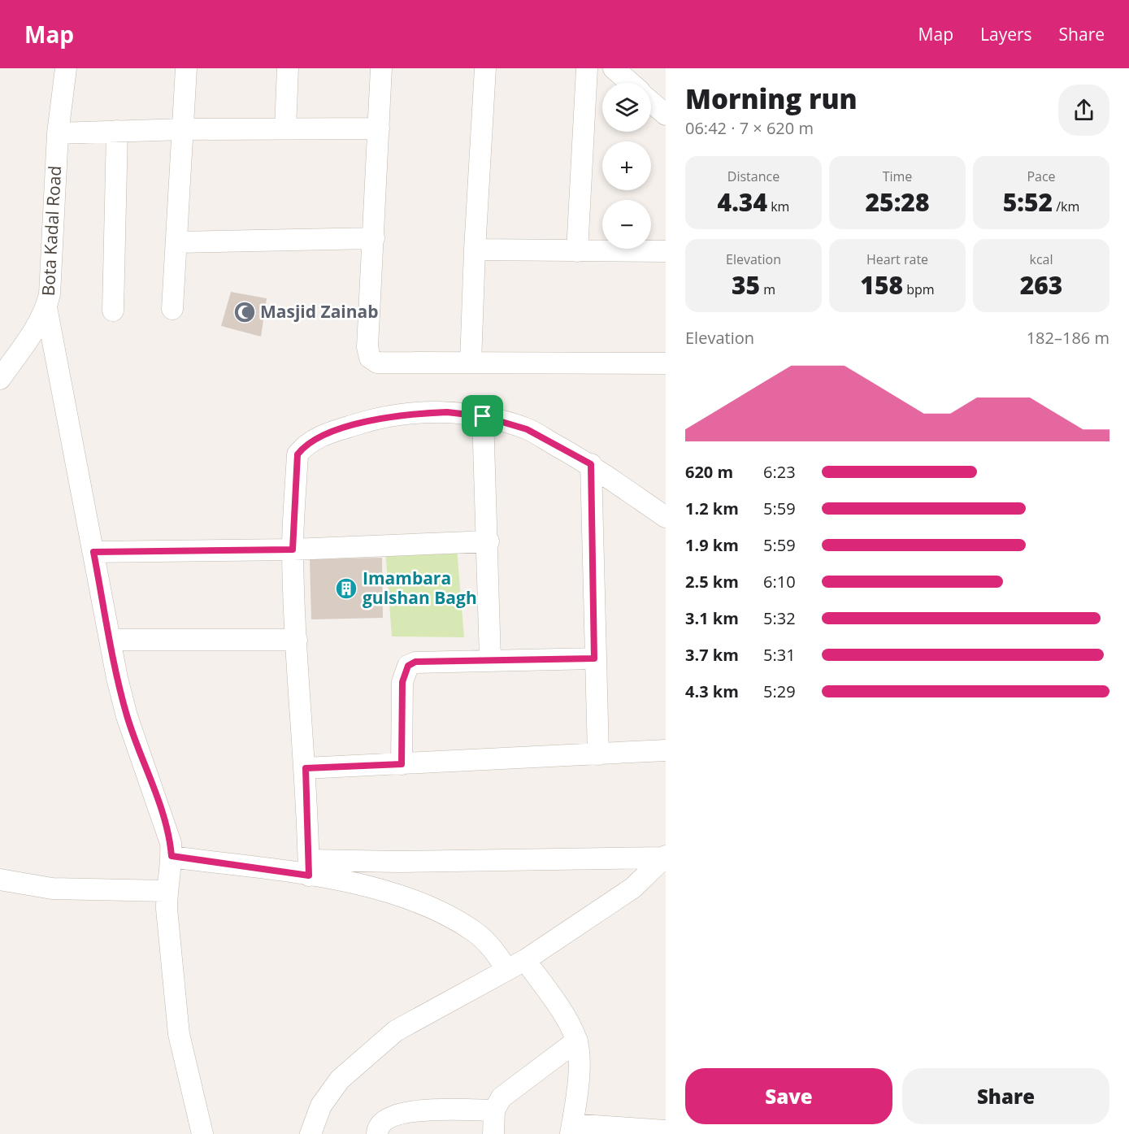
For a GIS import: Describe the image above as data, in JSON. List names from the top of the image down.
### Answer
{
  "streets": {
    "street": ["Bota Kadal Road"]
  },
  "places": {
    "mosque": ["Masjid Zainab"],
    "building": ["Imambara gulshan Bagh"]
  },
  "page": {
    "header": "Map",
    "nav": ["Map", "Layers", "Share"],
    "heading": ["Morning run", "06:42 · 7 × 620 m"],
    "map_buttons": ["+", "−"],
    "stats": [
      ["Distance", "4.34 km"],
      ["Time", "25:28"],
      ["Pace", "5:52 /km"],
      ["Elevation", "35 m"],
      ["Heart rate", "158 bpm"],
      ["kcal", "263"]
    ],
    "chart": ["Elevation", "182–186 m"],
    "list": [
      {
        "name": "620 m",
        "note": "6:23"
      },
      {
        "name": "1.2 km",
        "note": "5:59"
      },
      {
        "name": "1.9 km",
        "note": "5:59"
      },
      {
        "name": "2.5 km",
        "note": "6:10"
      },
      {
        "name": "3.1 km",
        "note": "5:32"
      },
      {
        "name": "3.7 km",
        "note": "5:31"
      },
      {
        "name": "4.3 km",
        "note": "5:29"
      }
    ],
    "buttons": ["Save", "Share"]
  }
}
